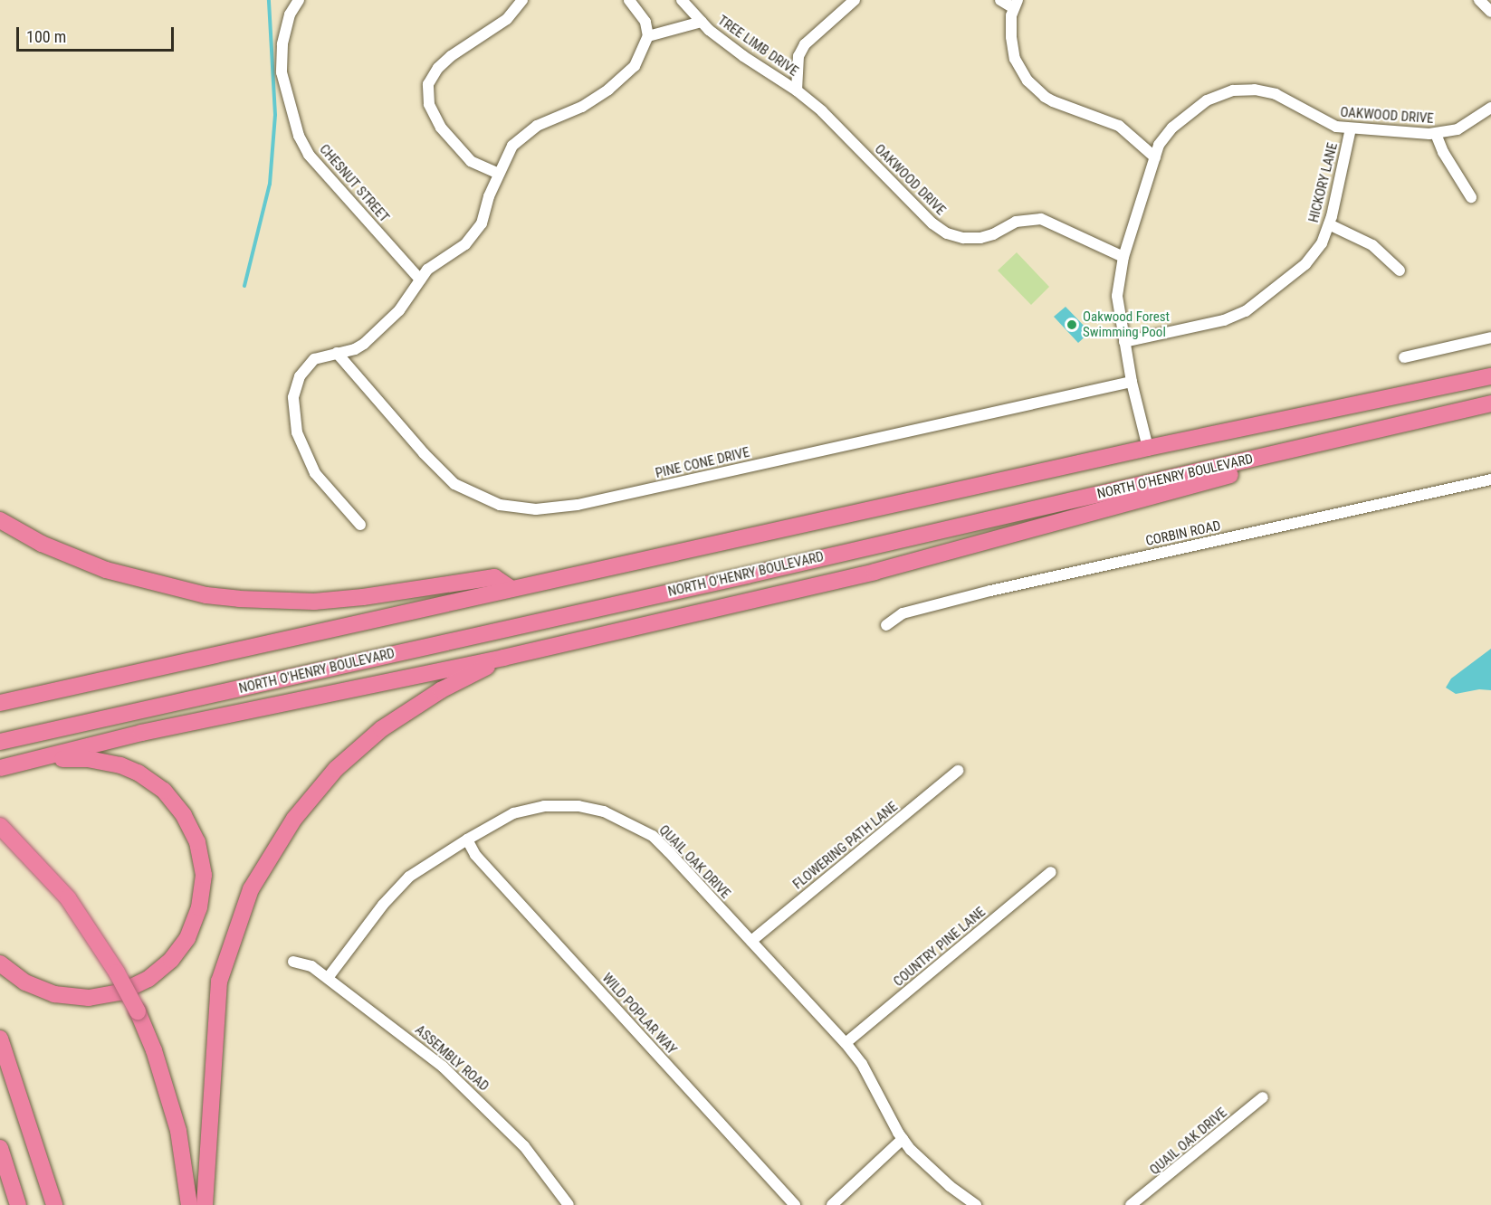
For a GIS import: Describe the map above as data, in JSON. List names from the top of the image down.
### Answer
{
  "streets": {
    "highway": ["NORTH O'HENRY BOULEVARD"],
    "street": [
      "TREE LIMB DRIVE",
      "OAKWOOD DRIVE",
      "HICKORY LANE",
      "CHESNUT STREET",
      "PINE CONE DRIVE",
      "CORBIN ROAD",
      "FLOWERING PATH LANE",
      "QUAIL OAK DRIVE",
      "COUNTRY PINE LANE",
      "WILD POPLAR WAY",
      "ASSEMBLY ROAD"
    ]
  },
  "crossings": [
    ["TREE LIMB DRIVE", "OAKWOOD DRIVE"],
    ["OAKWOOD DRIVE", "HICKORY LANE"],
    ["OAKWOOD DRIVE", "PINE CONE DRIVE"],
    ["FLOWERING PATH LANE", "QUAIL OAK DRIVE"],
    ["QUAIL OAK DRIVE", "COUNTRY PINE LANE"],
    ["QUAIL OAK DRIVE", "WILD POPLAR WAY"],
    ["QUAIL OAK DRIVE", "ASSEMBLY ROAD"]
  ],
  "places": ["Oakwood Forest Swimming Pool"],
  "scale_bar": "100 m"
}
